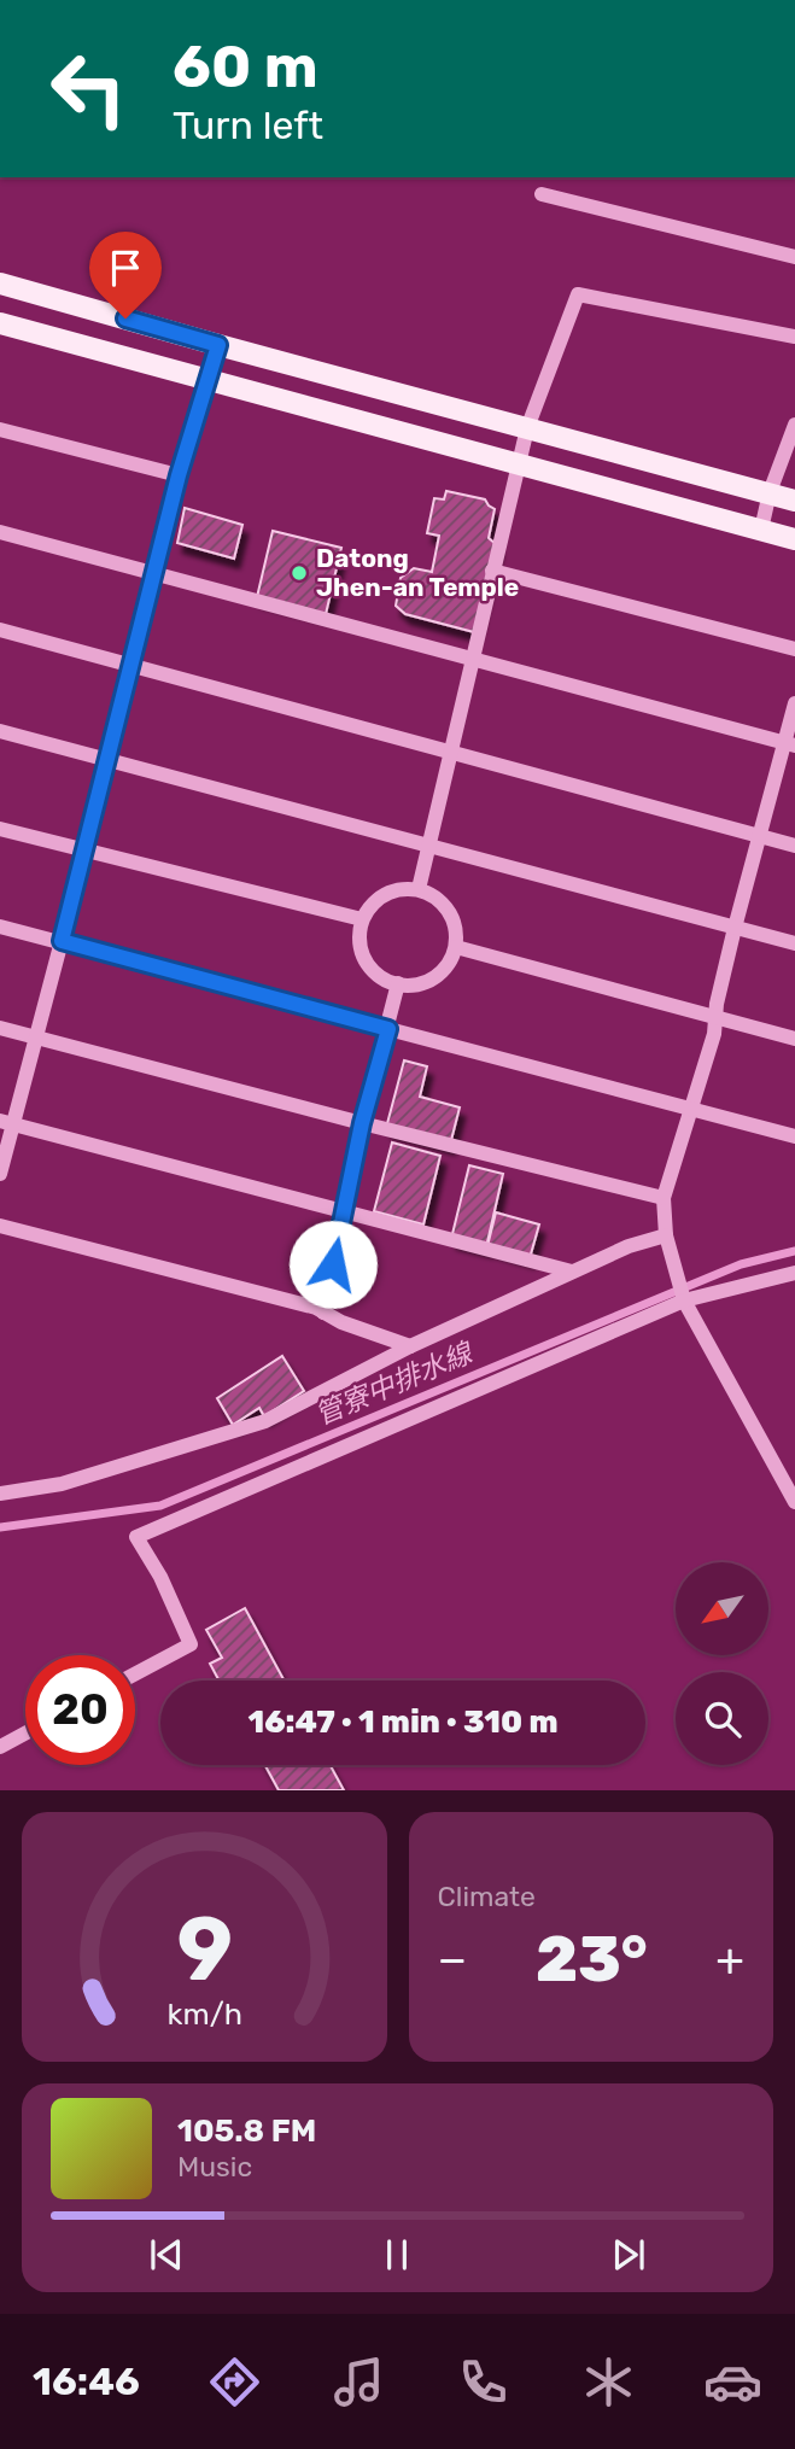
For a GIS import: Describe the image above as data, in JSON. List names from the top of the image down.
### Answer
{
  "water": ["管寮中排水線"],
  "places": ["Datong Jhen-an Temple"],
  "north": "bottom left",
  "page": {
    "turn": ["60 m", "Turn left"],
    "limit": "20",
    "trip": "16:47 · 1 min · 310 m",
    "tile": "Climate",
    "heat": ["−", "23°", "+"],
    "song": ["105.8 FM", "Music"],
    "tabs": "16:46",
    "gauge": ["9", "km/h"]
  }
}
